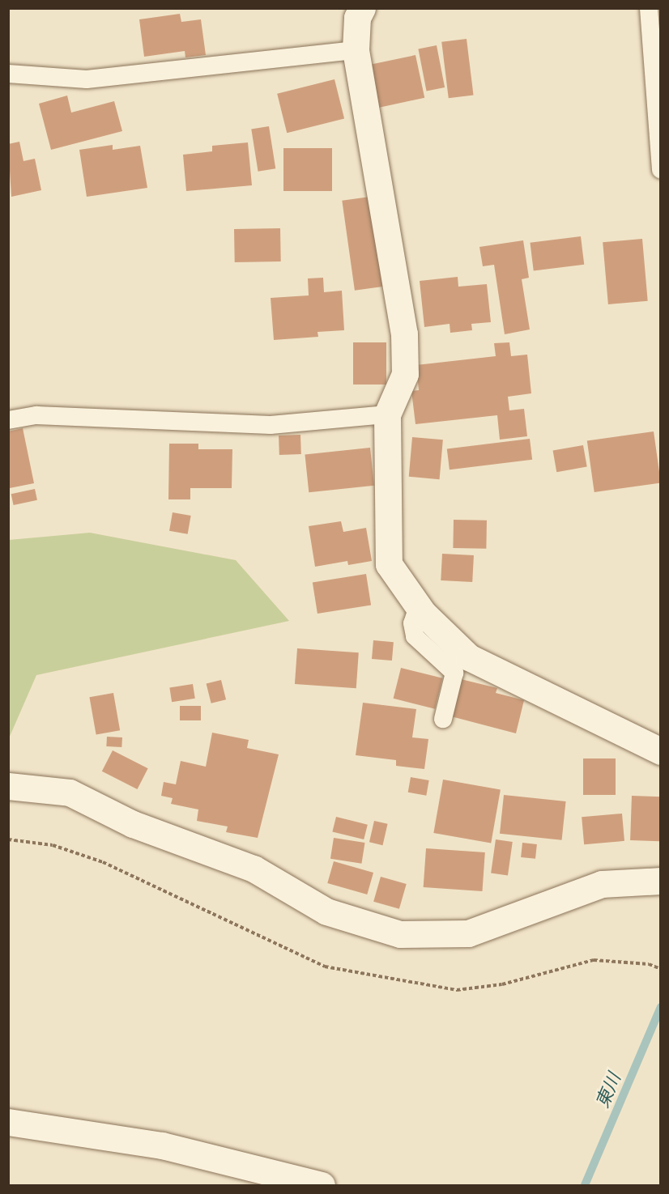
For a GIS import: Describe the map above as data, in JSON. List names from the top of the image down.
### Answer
{
  "water": ["東川"]
}
